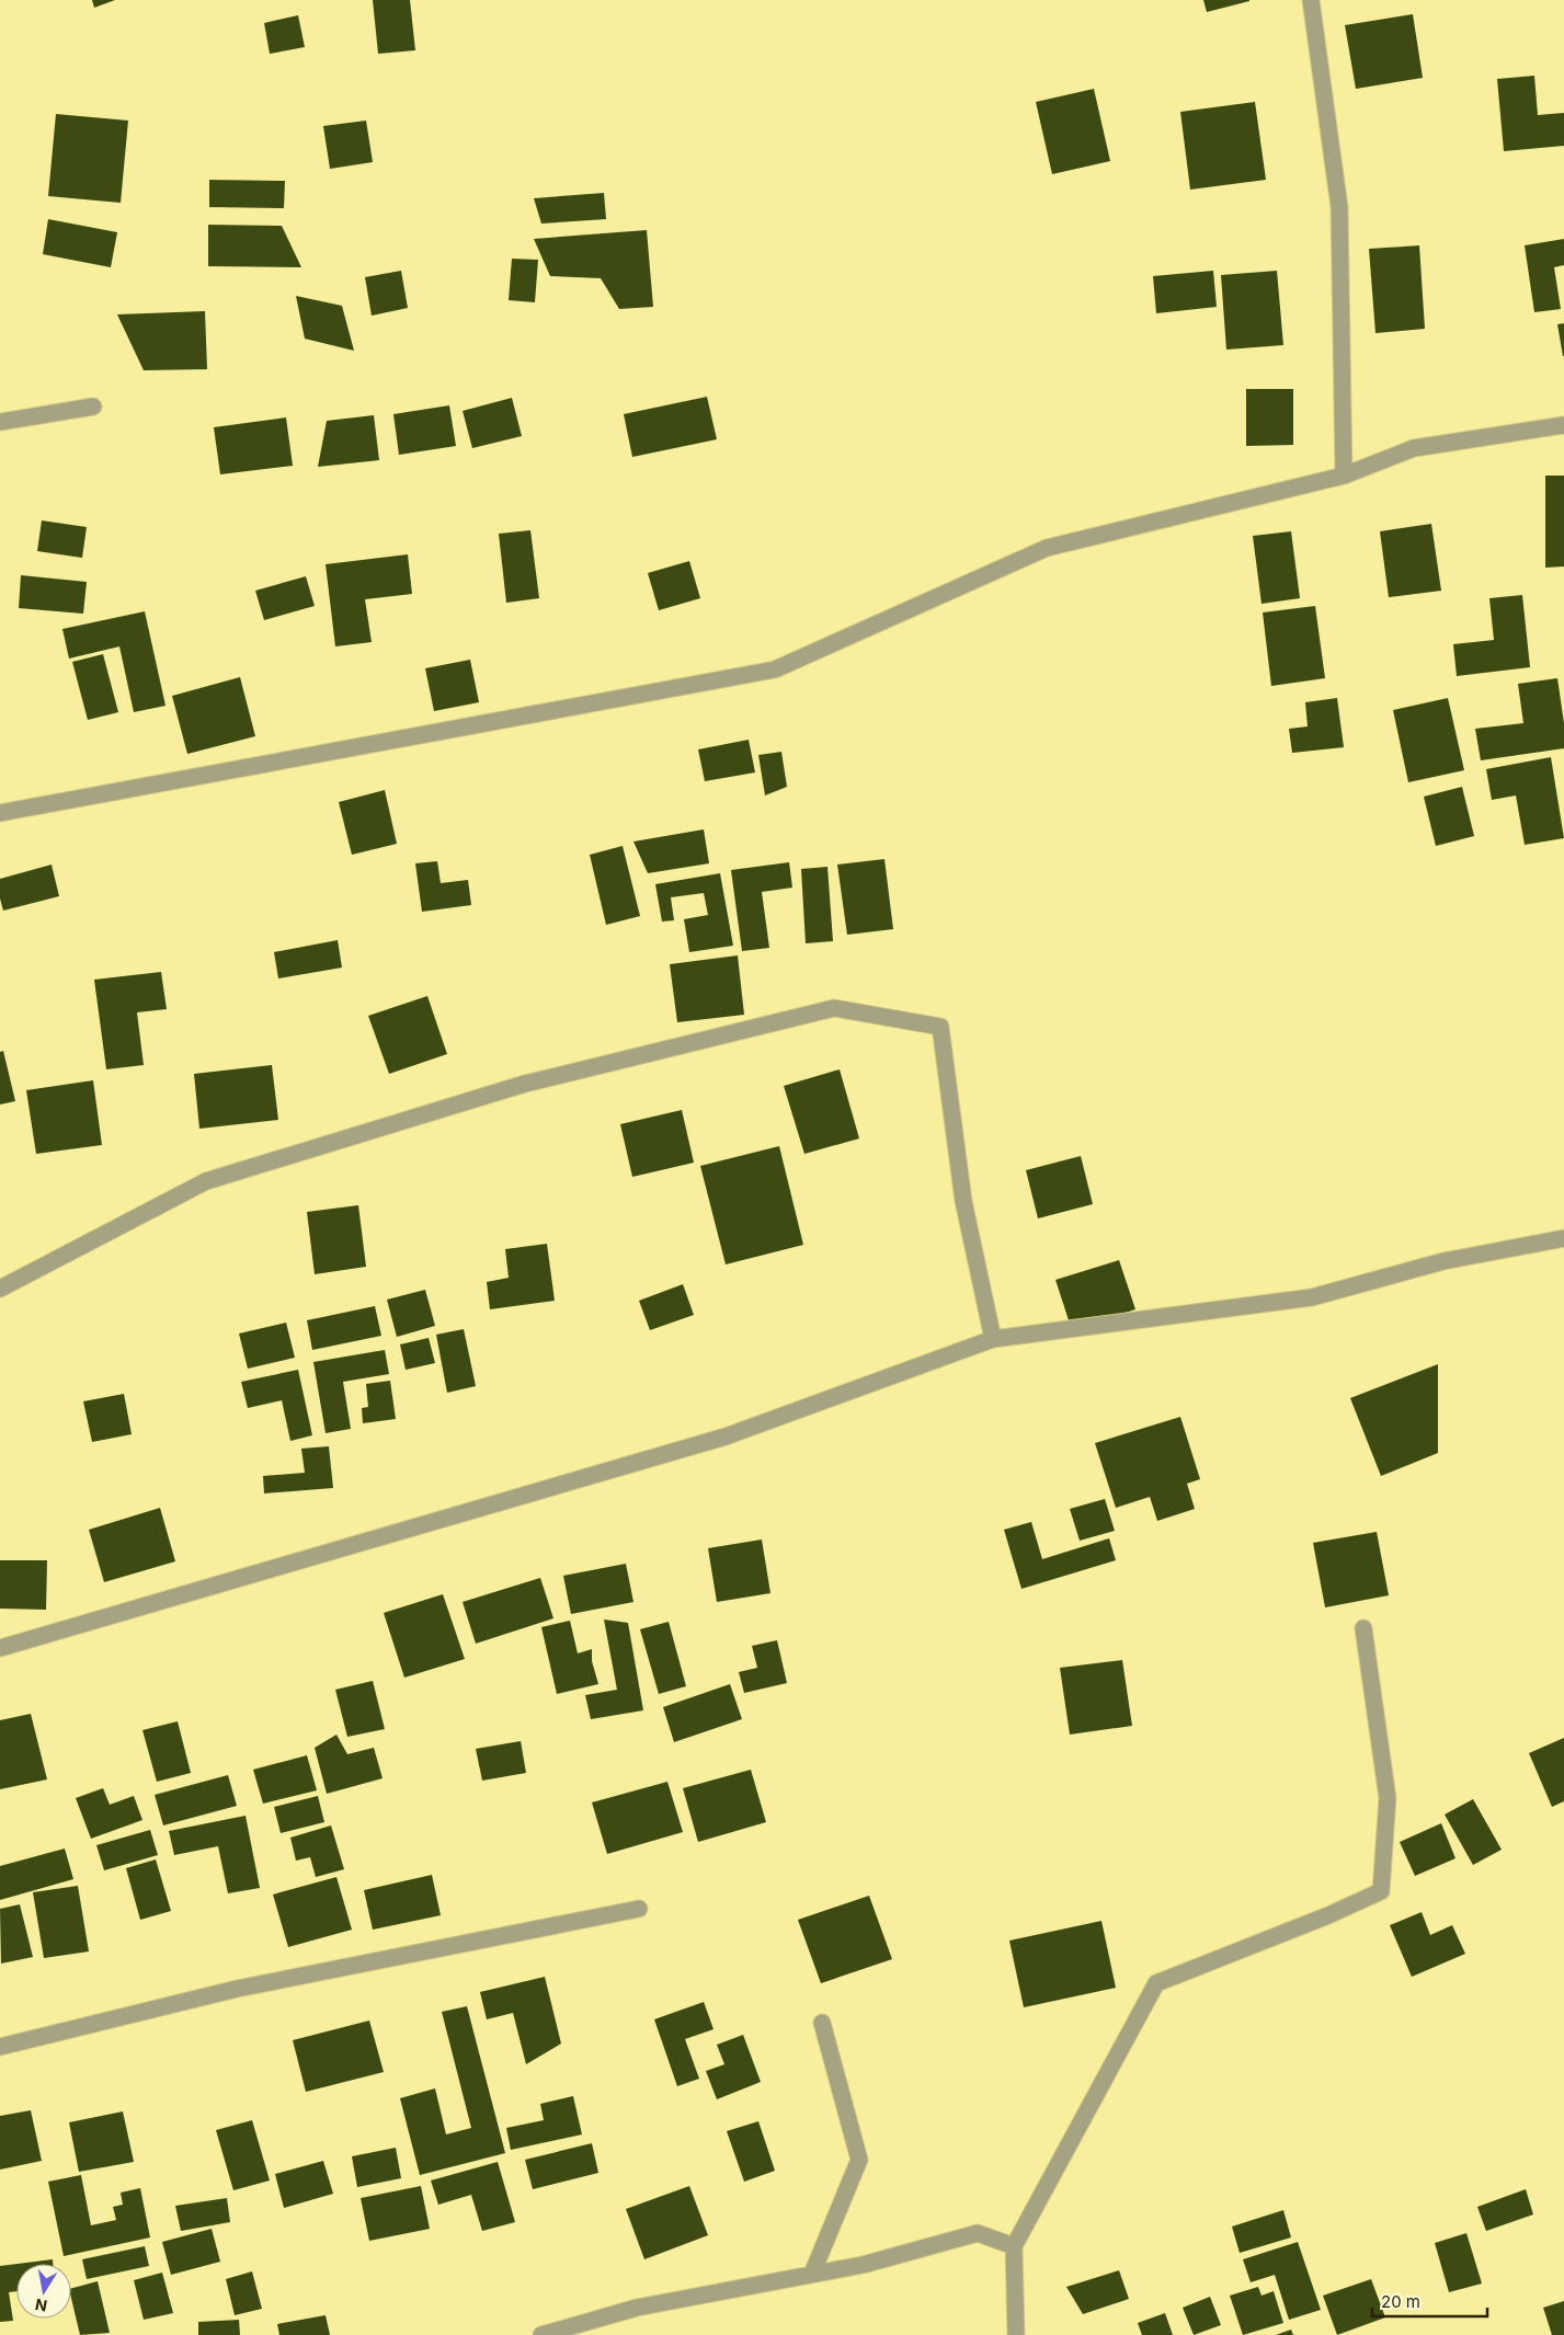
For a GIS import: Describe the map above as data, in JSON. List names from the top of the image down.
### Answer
{
  "scale_bar": "20 m",
  "north": "bottom"
}
